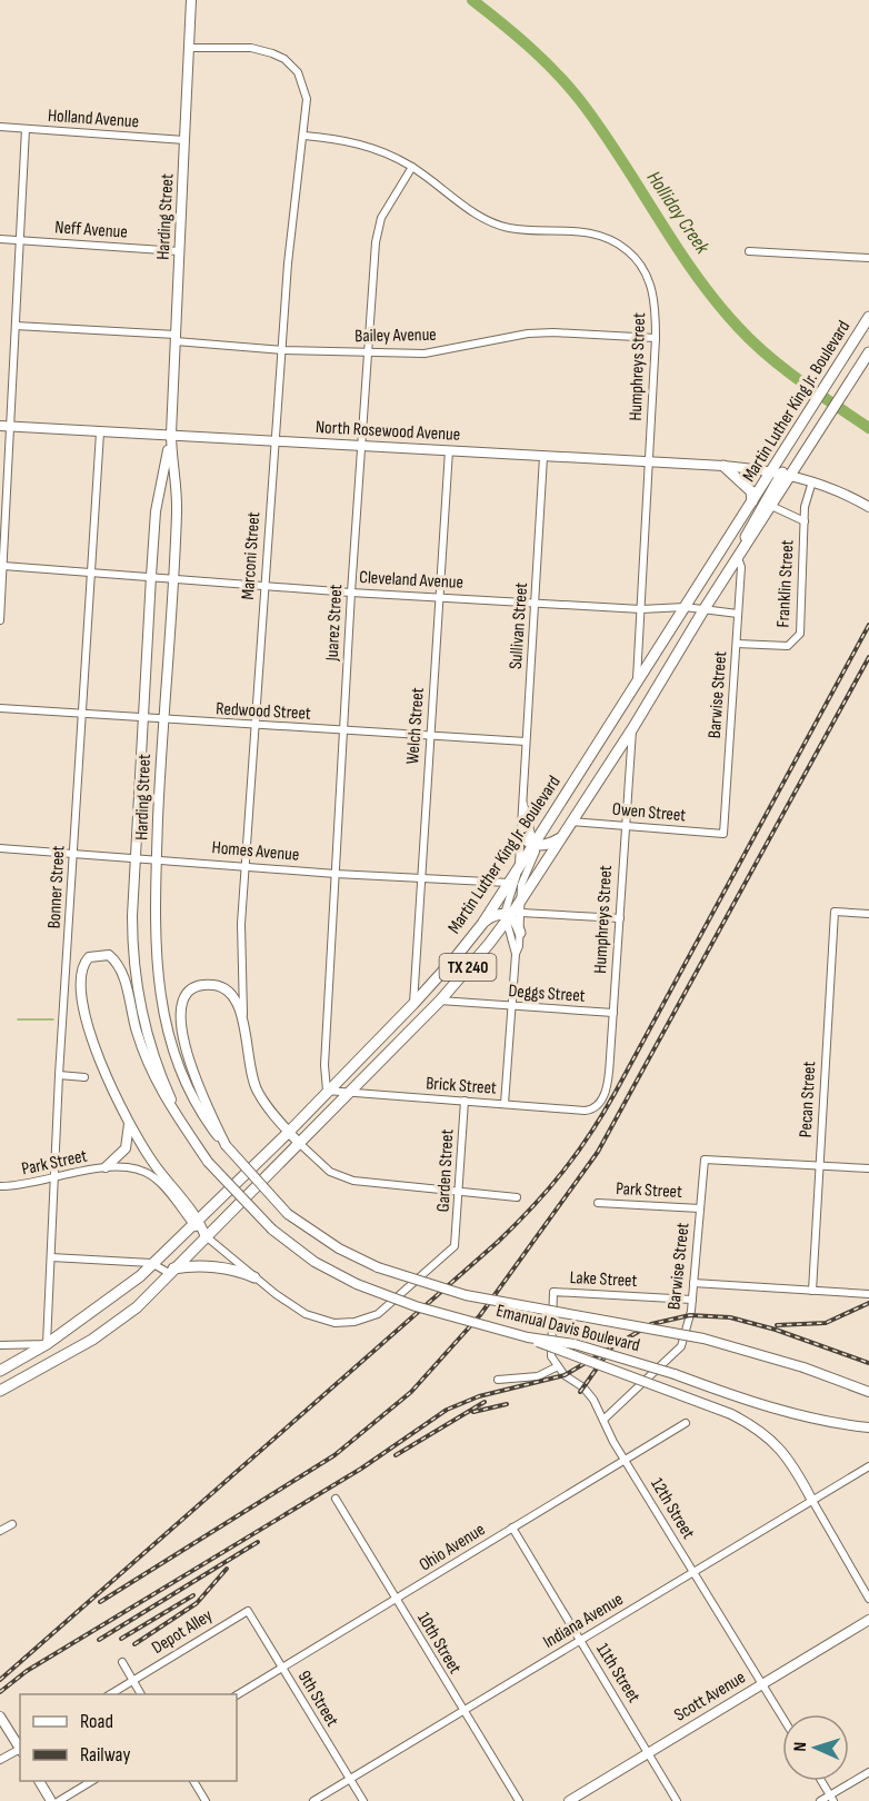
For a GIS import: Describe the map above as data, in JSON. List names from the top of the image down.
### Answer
{
  "streets": {
    "main road": [
      "Martin Luther King Jr. Boulevard",
      "Marconi Street",
      "TX 240",
      "Emanual Davis Boulevard",
      "Scott Avenue"
    ],
    "street": [
      "Holland Avenue",
      "Harding Street",
      "Neff Avenue",
      "Bailey Avenue",
      "Humphreys Street",
      "North Rosewood Avenue",
      "Cleveland Avenue",
      "Franklin Street",
      "Juarez Street",
      "Sullivan Street",
      "Barwise Street",
      "Redwood Street",
      "Welch Street",
      "Owen Street",
      "Homes Avenue",
      "Bonner Street",
      "Deggs Street",
      "Brick Street",
      "Pecan Street",
      "Park Street",
      "Garden Street",
      "Lake Street",
      "12th Street",
      "Ohio Avenue",
      "Indiana Avenue",
      "Depot Alley",
      "10th Street",
      "11th Street",
      "9th Street"
    ]
  },
  "crossings": [
    ["Holland Avenue", "Harding Street"],
    ["Harding Street", "Neff Avenue"],
    ["Harding Street", "Bailey Avenue"],
    ["Harding Street", "North Rosewood Avenue"],
    ["Harding Street", "Marconi Street"],
    ["Harding Street", "Cleveland Avenue"],
    ["Harding Street", "Redwood Street"],
    ["Harding Street", "Homes Avenue"],
    ["Harding Street", "Emanual Davis Boulevard"],
    ["Bailey Avenue", "Humphreys Street"],
    ["Bailey Avenue", "Marconi Street"],
    ["Bailey Avenue", "Juarez Street"],
    ["Humphreys Street", "Martin Luther King Jr. Boulevard"],
    ["Humphreys Street", "North Rosewood Avenue"],
    ["Humphreys Street", "Marconi Street"],
    ["Humphreys Street", "Cleveland Avenue"],
    ["Humphreys Street", "Juarez Street"],
    ["Humphreys Street", "Owen Street"],
    ["Humphreys Street", "Deggs Street"],
    ["Humphreys Street", "Brick Street"],
    ["Martin Luther King Jr. Boulevard", "North Rosewood Avenue"],
    ["Martin Luther King Jr. Boulevard", "Marconi Street"],
    ["Martin Luther King Jr. Boulevard", "Cleveland Avenue"],
    ["Martin Luther King Jr. Boulevard", "Juarez Street"],
    ["Martin Luther King Jr. Boulevard", "Sullivan Street"],
    ["Martin Luther King Jr. Boulevard", "Barwise Street"],
    ["Martin Luther King Jr. Boulevard", "Welch Street"],
    ["Martin Luther King Jr. Boulevard", "Owen Street"],
    ["Martin Luther King Jr. Boulevard", "Homes Avenue"],
    ["Martin Luther King Jr. Boulevard", "Bonner Street"],
    ["Martin Luther King Jr. Boulevard", "Deggs Street"],
    ["Martin Luther King Jr. Boulevard", "Brick Street"],
    ["Martin Luther King Jr. Boulevard", "Park Street"],
    ["North Rosewood Avenue", "Marconi Street"],
    ["North Rosewood Avenue", "Franklin Street"],
    ["North Rosewood Avenue", "Juarez Street"],
    ["North Rosewood Avenue", "Sullivan Street"],
    ["North Rosewood Avenue", "Welch Street"],
    ["North Rosewood Avenue", "Bonner Street"],
    ["Marconi Street", "Cleveland Avenue"],
    ["Marconi Street", "Redwood Street"],
    ["Marconi Street", "Homes Avenue"],
    ["Marconi Street", "Emanual Davis Boulevard"],
    ["Cleveland Avenue", "Juarez Street"],
    ["Cleveland Avenue", "Sullivan Street"],
    ["Cleveland Avenue", "Barwise Street"],
    ["Cleveland Avenue", "Welch Street"],
    ["Cleveland Avenue", "Bonner Street"],
    ["Franklin Street", "Barwise Street"],
    ["Juarez Street", "Redwood Street"],
    ["Juarez Street", "Homes Avenue"],
    ["Juarez Street", "Brick Street"],
    ["Sullivan Street", "Redwood Street"],
    ["Sullivan Street", "Deggs Street"],
    ["Sullivan Street", "Brick Street"],
    ["Barwise Street", "Owen Street"],
    ["Barwise Street", "Pecan Street"],
    ["Barwise Street", "Park Street"],
    ["Barwise Street", "Lake Street"],
    ["Barwise Street", "12th Street"],
    ["Redwood Street", "Welch Street"],
    ["Redwood Street", "Bonner Street"],
    ["Welch Street", "Homes Avenue"],
    ["Homes Avenue", "Bonner Street"],
    ["Bonner Street", "Park Street"],
    ["Brick Street", "Garden Street"],
    ["Lake Street", "12th Street"],
    ["12th Street", "Ohio Avenue"],
    ["12th Street", "Indiana Avenue"],
    ["12th Street", "Scott Avenue"],
    ["Ohio Avenue", "10th Street"],
    ["Ohio Avenue", "11th Street"],
    ["Ohio Avenue", "9th Street"],
    ["Indiana Avenue", "10th Street"],
    ["Indiana Avenue", "11th Street"],
    ["Indiana Avenue", "9th Street"],
    ["Depot Alley", "9th Street"],
    ["11th Street", "Scott Avenue"]
  ],
  "water": ["Holliday Creek"],
  "legend": ["Road", "Railway"],
  "north": "left"
}
